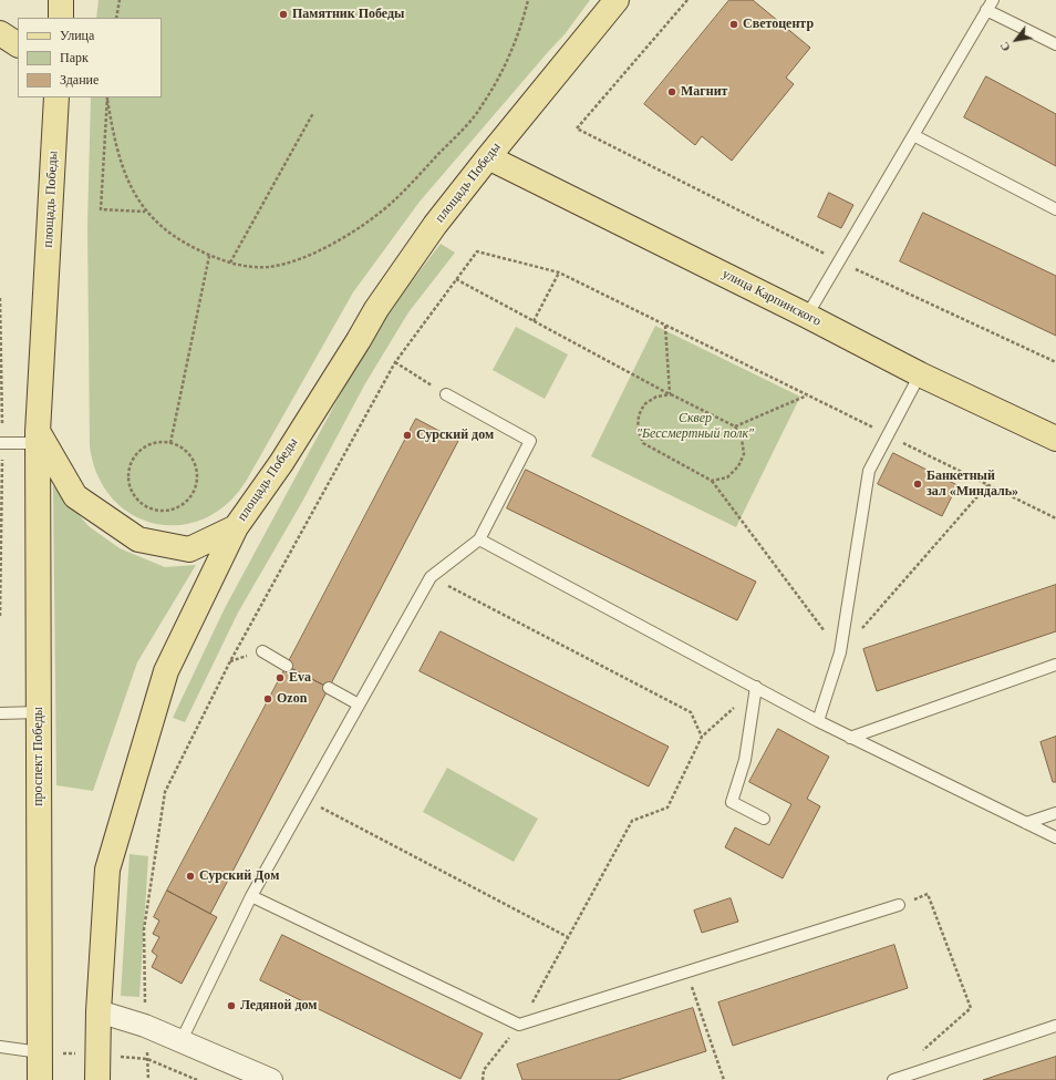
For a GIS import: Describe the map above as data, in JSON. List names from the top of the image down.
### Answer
{
  "streets": {
    "main road": ["площадь Победы", "улица Карпинского", "проспект Победы"]
  },
  "crossings": [
    ["площадь Победы", "улица Карпинского"],
    ["площадь Победы", "проспект Победы"]
  ],
  "parks": ["Сквер \"Бессмертный полк\""],
  "places": [
    "Памятник Победы",
    "Светоцентр",
    "Магнит",
    "Сурский дом",
    "Банкетный зал «Миндаль»",
    "Eva",
    "Ozon",
    "Сурский Дом",
    "Ледяной дом"
  ],
  "legend": ["Улица", "Парк", "Здание"],
  "north": "bottom left"
}
